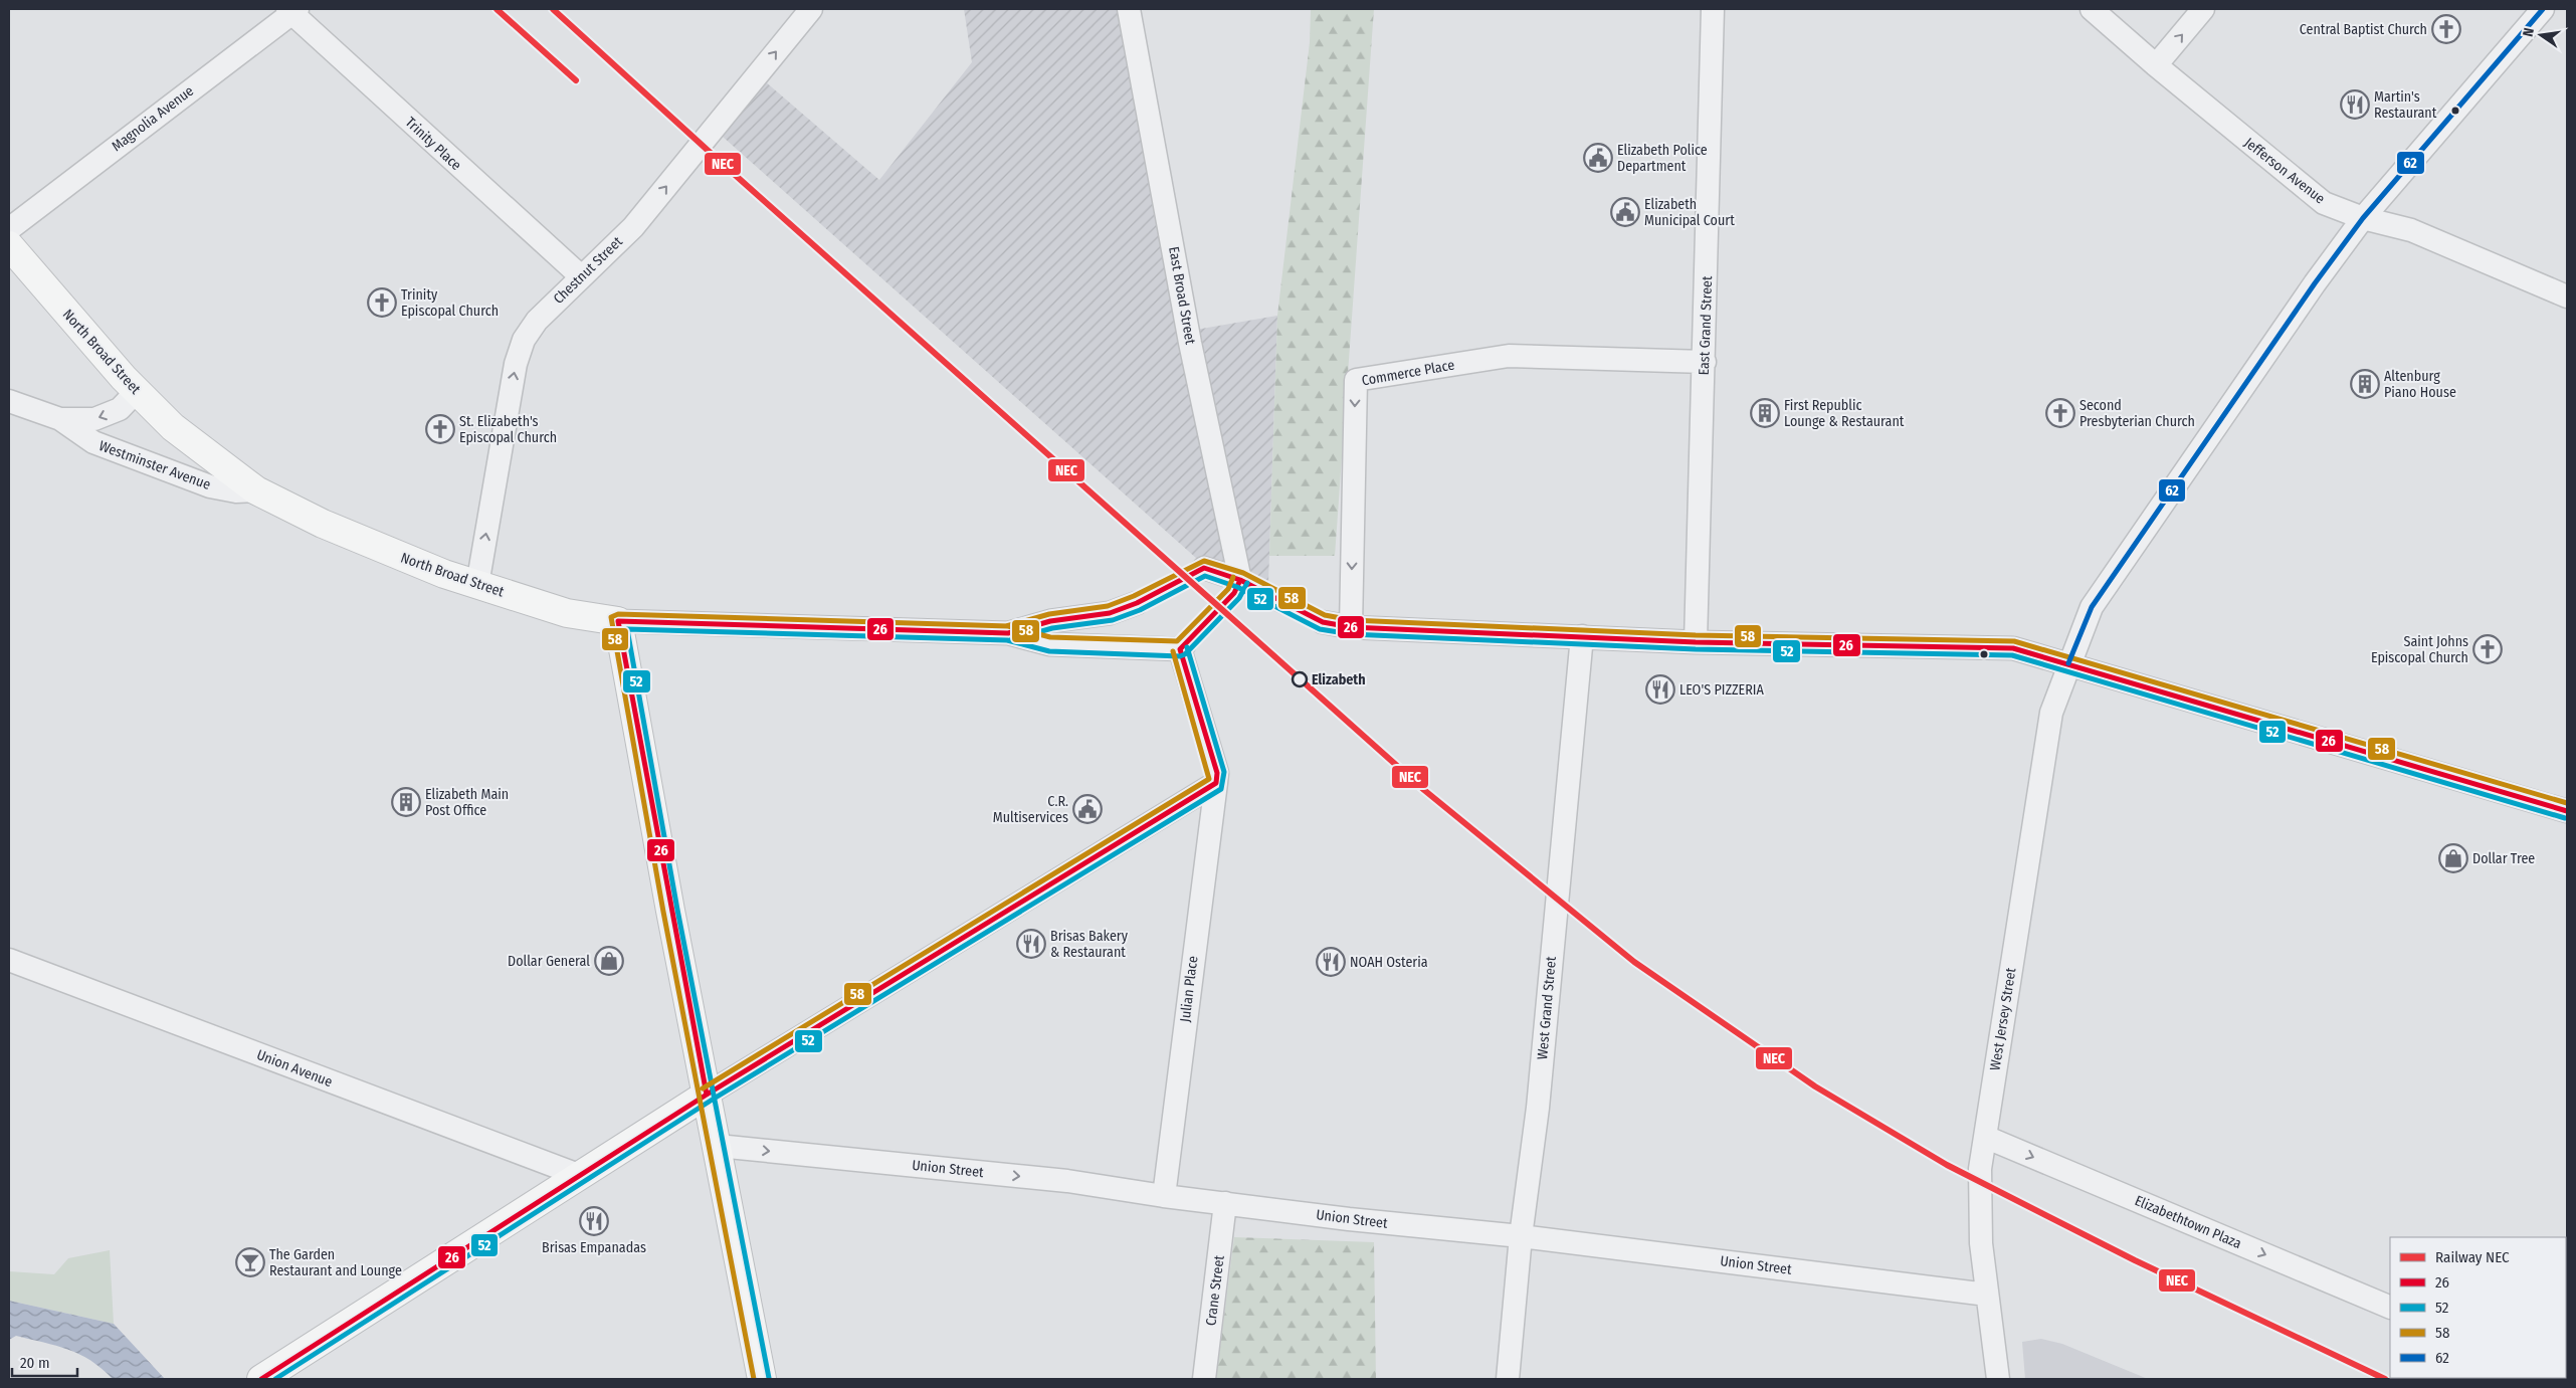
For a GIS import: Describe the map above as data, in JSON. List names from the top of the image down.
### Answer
{
  "streets": {
    "main road": ["North Broad Street"],
    "street": [
      "Magnolia Avenue",
      "Trinity Place",
      "Jefferson Avenue",
      "Chestnut Street",
      "East Broad Street",
      "East Grand Street",
      "Commerce Place",
      "Westminster Avenue",
      "Julian Place",
      "West Grand Street",
      "West Jersey Street",
      "Union Avenue",
      "Union Street",
      "Elizabethtown Plaza",
      "Crane Street"
    ]
  },
  "crossings": [
    ["Magnolia Avenue", "Trinity Place"],
    ["Trinity Place", "Chestnut Street"],
    ["Jefferson Avenue", "West Jersey Street"],
    ["Chestnut Street", "North Broad Street"],
    ["East Grand Street", "Commerce Place"],
    ["North Broad Street", "Westminster Avenue"],
    ["North Broad Street", "Julian Place"],
    ["Julian Place", "Union Street"],
    ["West Grand Street", "Union Street"],
    ["West Jersey Street", "Union Street"],
    ["West Jersey Street", "Elizabethtown Plaza"],
    ["Union Street", "Crane Street"]
  ],
  "one_way": ["Chestnut Street", "Union Street", "Elizabethtown Plaza"],
  "places": {
    "church": [
      "Central Baptist Church",
      "Trinity Episcopal Church",
      "Second Presbyterian Church",
      "St. Elizabeth's Episcopal Church",
      "Saint Johns Episcopal Church"
    ],
    "restaurant": [
      "Martin's Restaurant",
      "LEO'S PIZZERIA",
      "Brisas Bakery & Restaurant",
      "NOAH Osteria",
      "Brisas Empanadas"
    ],
    "public building": ["Elizabeth Police Department", "Elizabeth Municipal Court", "C.R. Multiservices"],
    "building": ["Altenburg Piano House", "First Republic Lounge & Restaurant", "Elizabeth Main Post Office"],
    "other": ["Elizabeth"],
    "shop": ["Dollar Tree", "Dollar General"],
    "bar": ["The Garden Restaurant and Lounge"]
  },
  "lines": [
    "rail line NEC",
    "transit line 62",
    "transit line 58",
    "transit line 26",
    "transit line 52"
  ],
  "legend": [
    "Railway NEC",
    "26",
    "52",
    "58",
    "62"
  ],
  "scale_bar": "20 m",
  "north": "left"
}
